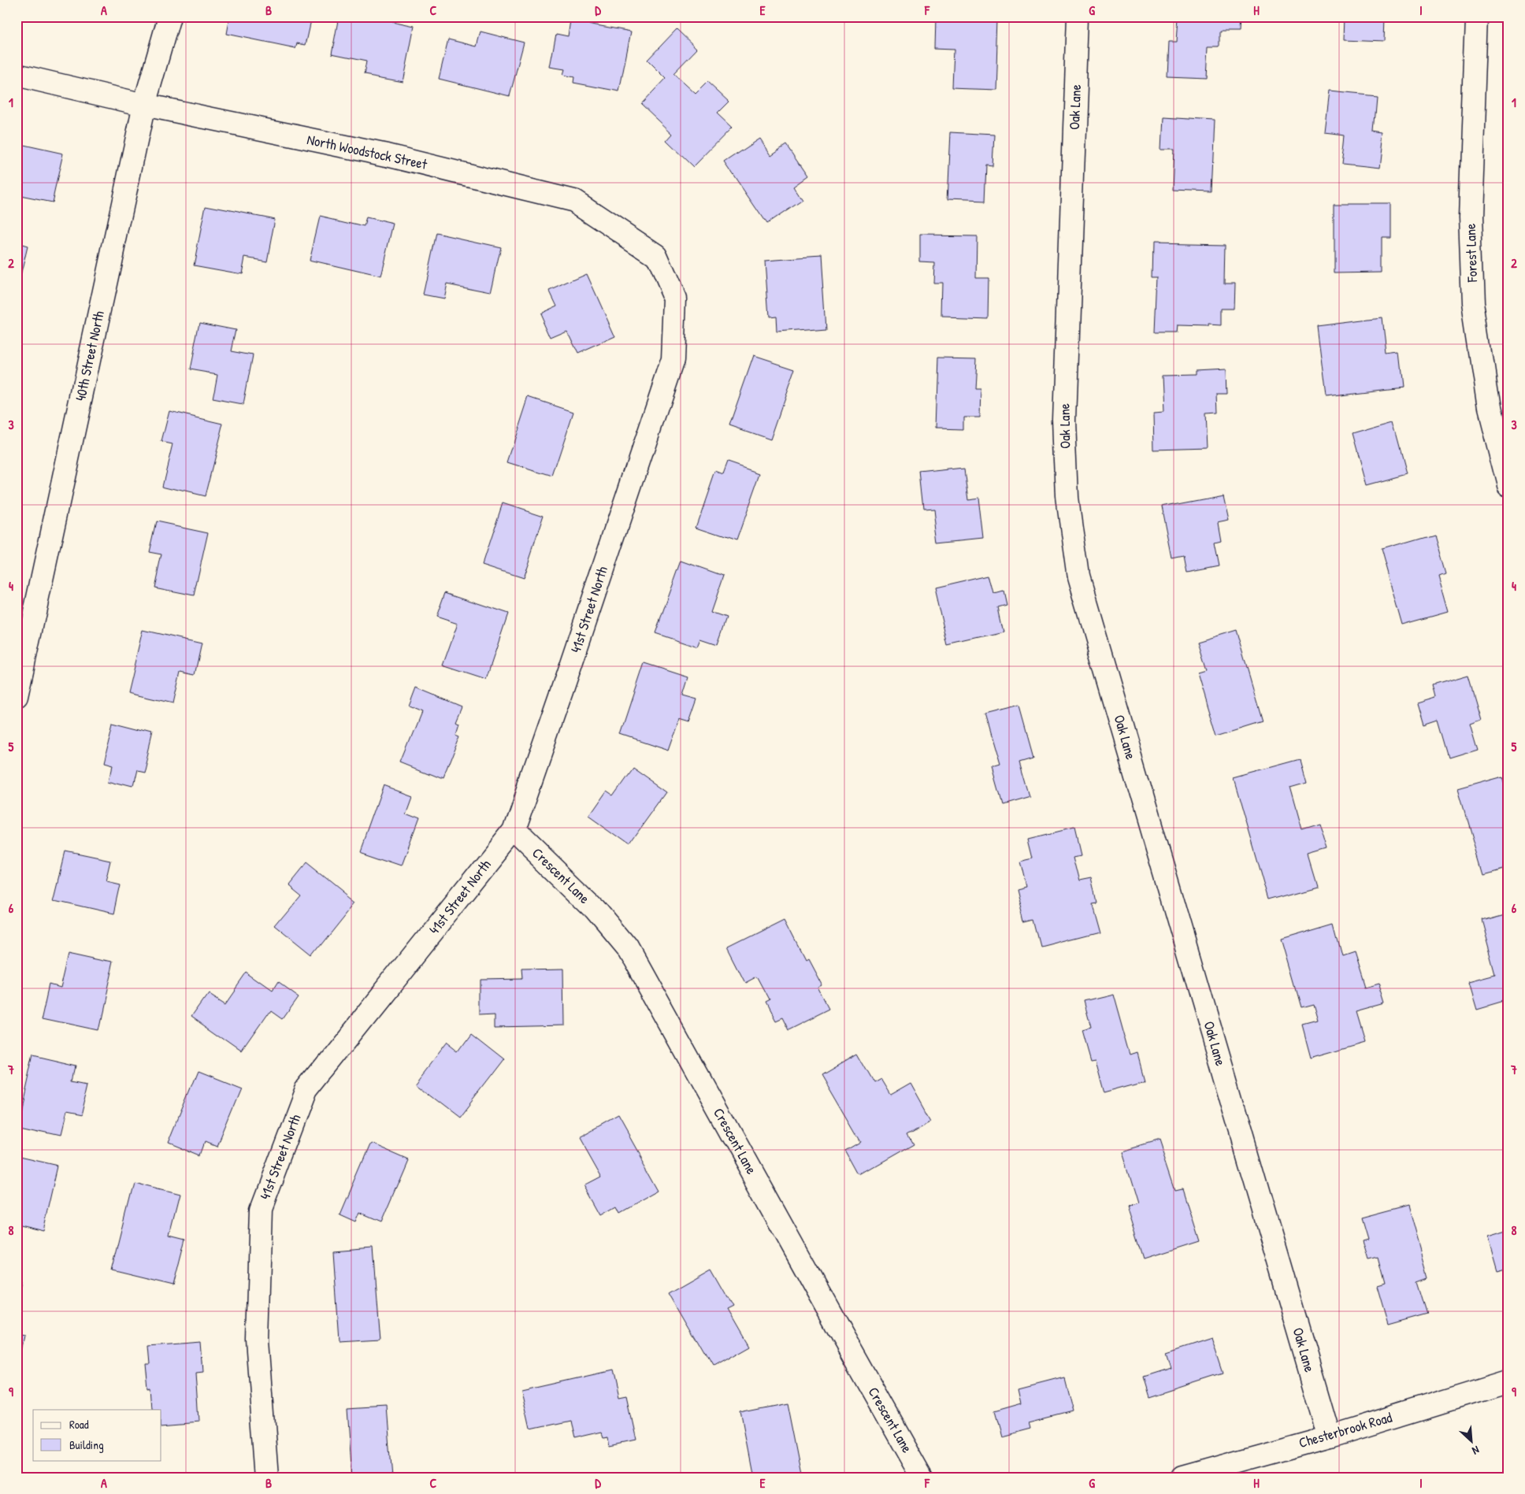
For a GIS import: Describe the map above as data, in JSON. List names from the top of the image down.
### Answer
{
  "streets": {
    "street": [
      "Oak Lane",
      "North Woodstock Street",
      "Forest Lane",
      "40th Street North",
      "41st Street North",
      "Crescent Lane",
      "Chesterbrook Road"
    ]
  },
  "crossings": [
    ["Oak Lane", "Chesterbrook Road"],
    ["North Woodstock Street", "40th Street North"],
    ["North Woodstock Street", "41st Street North"],
    ["41st Street North", "Crescent Lane"]
  ],
  "legend": ["Road", "Building"],
  "north": "bottom right",
  "grid": {
    "columns": [
      "A",
      "B",
      "C",
      "D",
      "E",
      "F",
      "G",
      "H",
      "I"
    ],
    "rows": [
      "1",
      "2",
      "3",
      "4",
      "5",
      "6",
      "7",
      "8",
      "9"
    ]
  }
}
